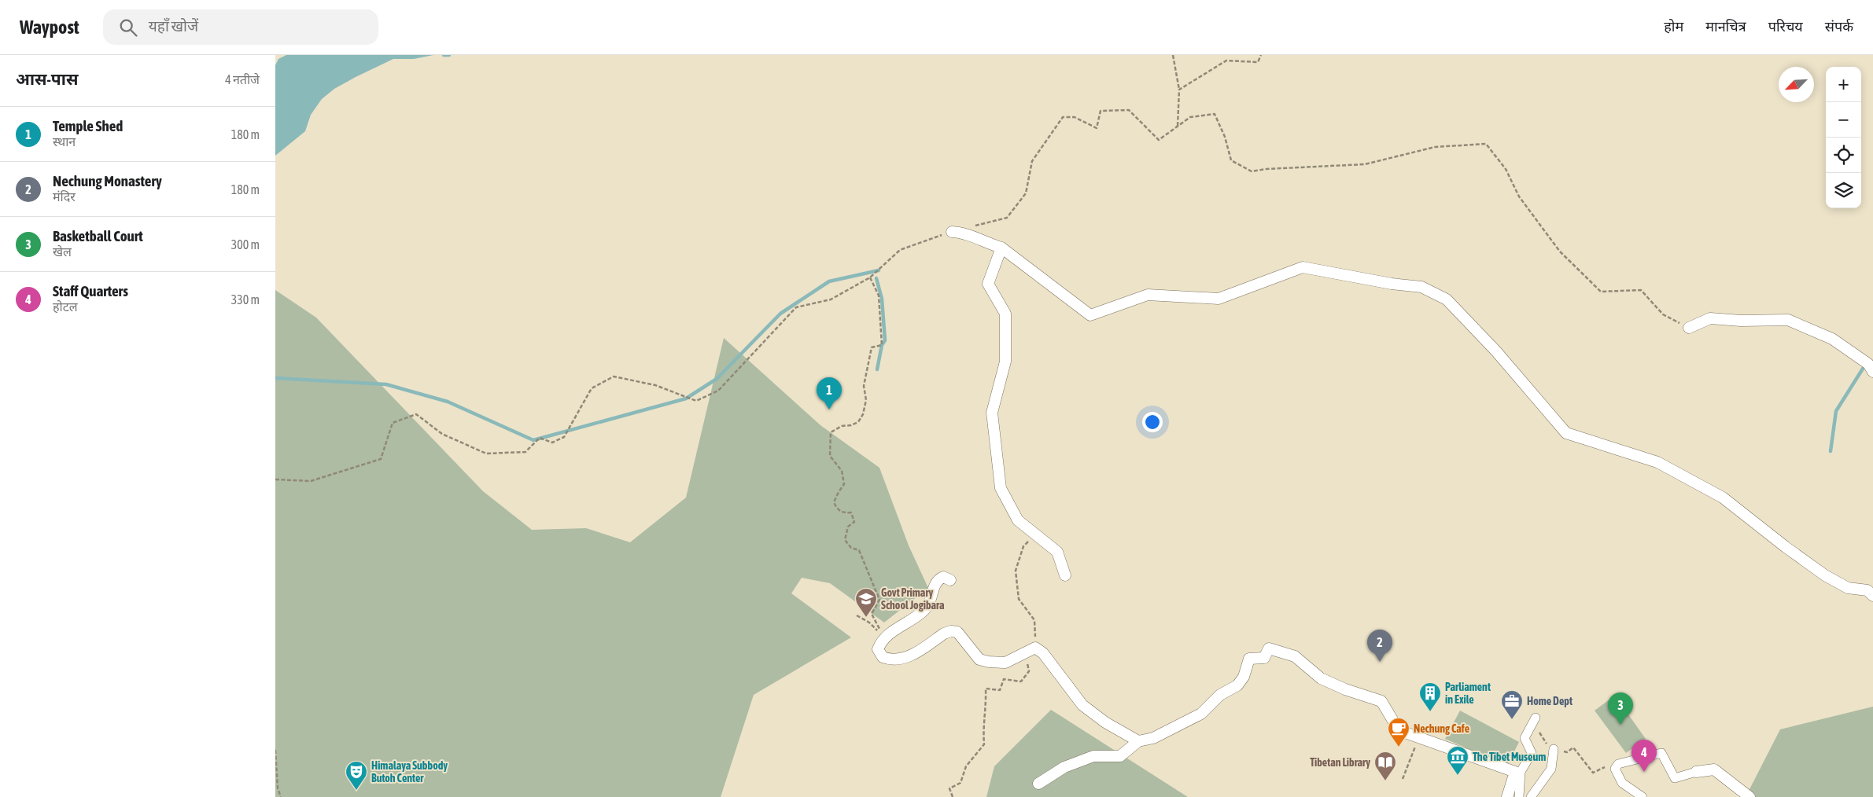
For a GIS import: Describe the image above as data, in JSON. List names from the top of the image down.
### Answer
{
  "places": {
    "school or university": ["Govt Primary School Jogibara"],
    "building": ["Parliament in Exile"],
    "office": ["Home Dept"],
    "cafe": ["Nechung Cafe"],
    "museum": ["The Tibet Museum"],
    "library": ["Tibetan Library"],
    "theatre": ["Himalaya Subbody Butoh Center"]
  },
  "north": "bottom left",
  "page": {
    "header": "Waypost",
    "search": "यहाँ खोजें",
    "nav": [
      "होम",
      "मानचित्र",
      "परिचय",
      "संपर्क"
    ],
    "heading": ["आस-पास", "4 नतीजे"],
    "map_buttons": ["+", "−"],
    "list": [
      {
        "mark": "1",
        "name": "Temple Shed",
        "note": "स्थान",
        "value": "180 m"
      },
      {
        "mark": "2",
        "name": "Nechung Monastery",
        "note": "मंदिर",
        "value": "180 m"
      },
      {
        "mark": "3",
        "name": "Basketball Court",
        "note": "खेल",
        "value": "300 m"
      },
      {
        "mark": "4",
        "name": "Staff Quarters",
        "note": "होटल",
        "value": "330 m"
      }
    ],
    "pins": [
      "1",
      "2",
      "3",
      "4"
    ]
  }
}
